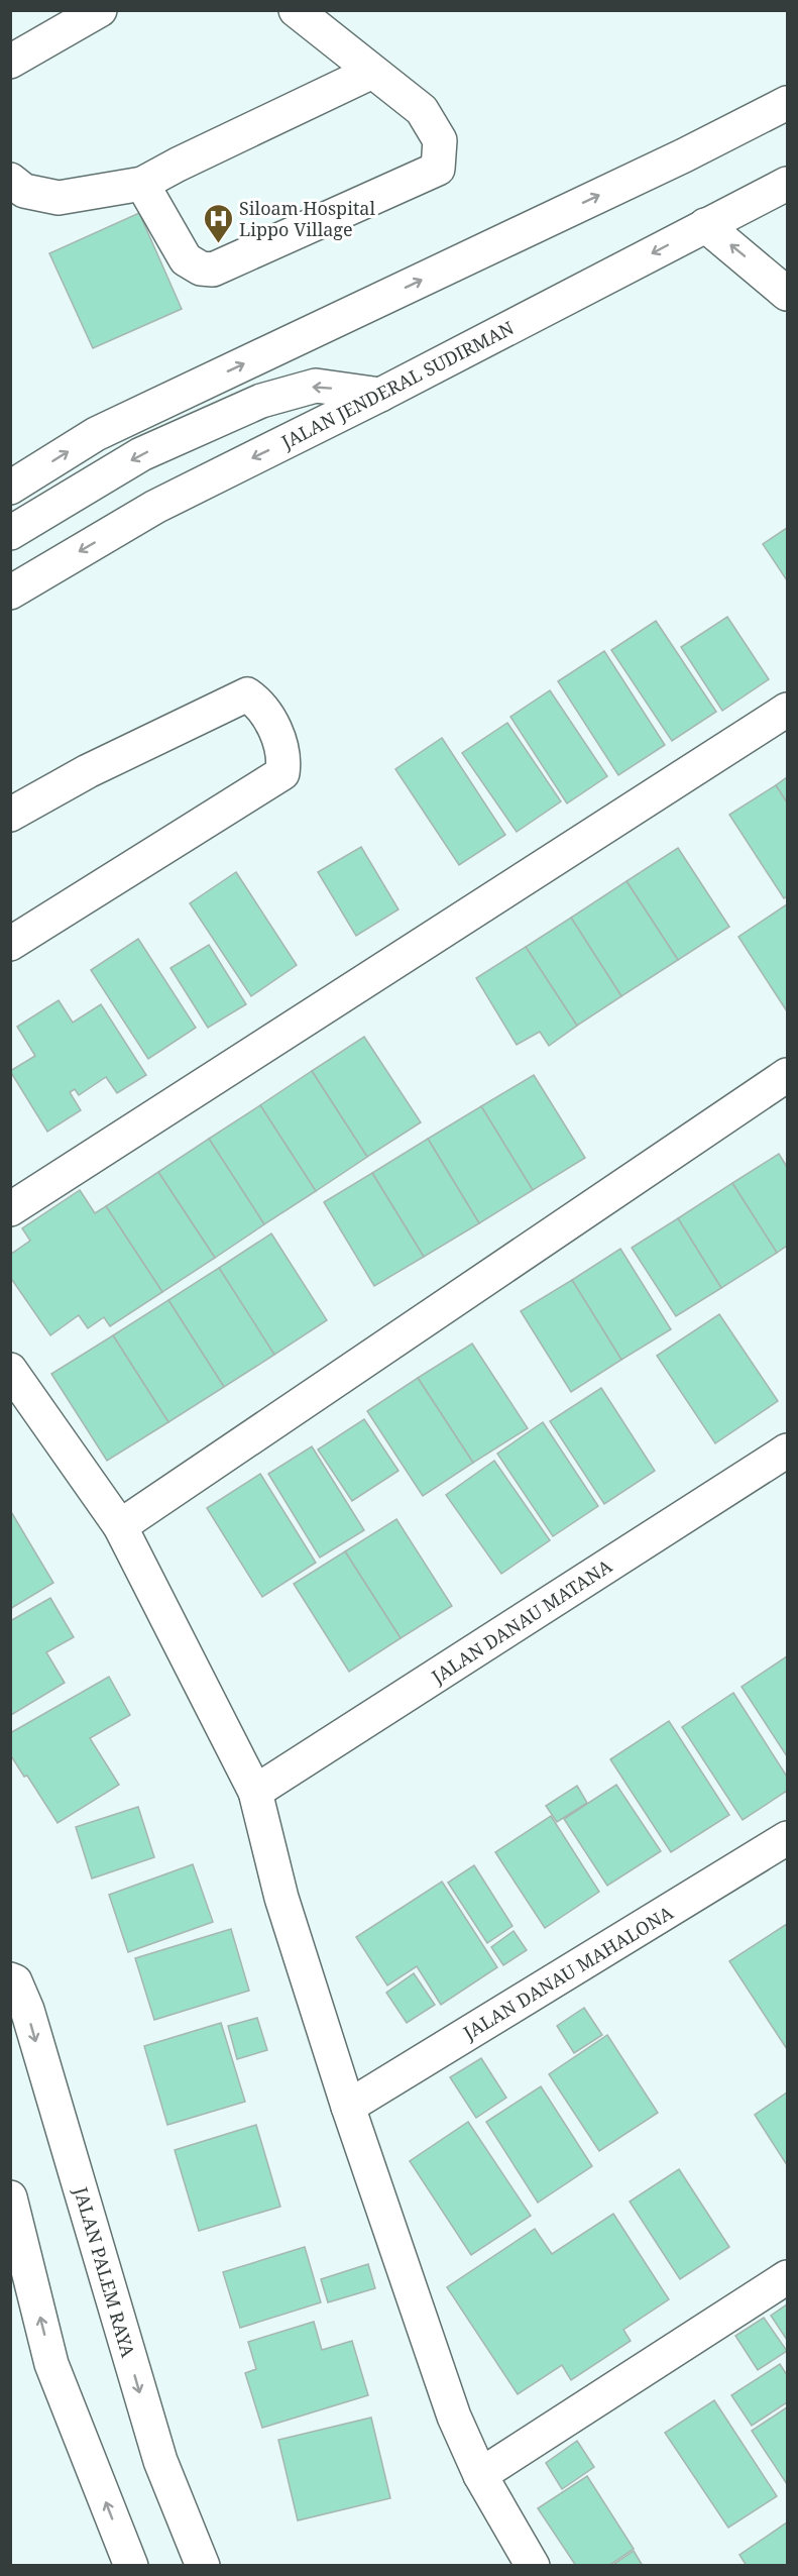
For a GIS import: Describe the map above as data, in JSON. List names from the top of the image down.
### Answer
{
  "streets": {
    "street": [
      "JALAN JENDERAL SUDIRMAN",
      "JALAN DANAU MATANA",
      "JALAN DANAU MAHALONA",
      "JALAN PALEM RAYA"
    ]
  },
  "places": {
    "hospital": ["Siloam Hospital Lippo Village"]
  }
}
